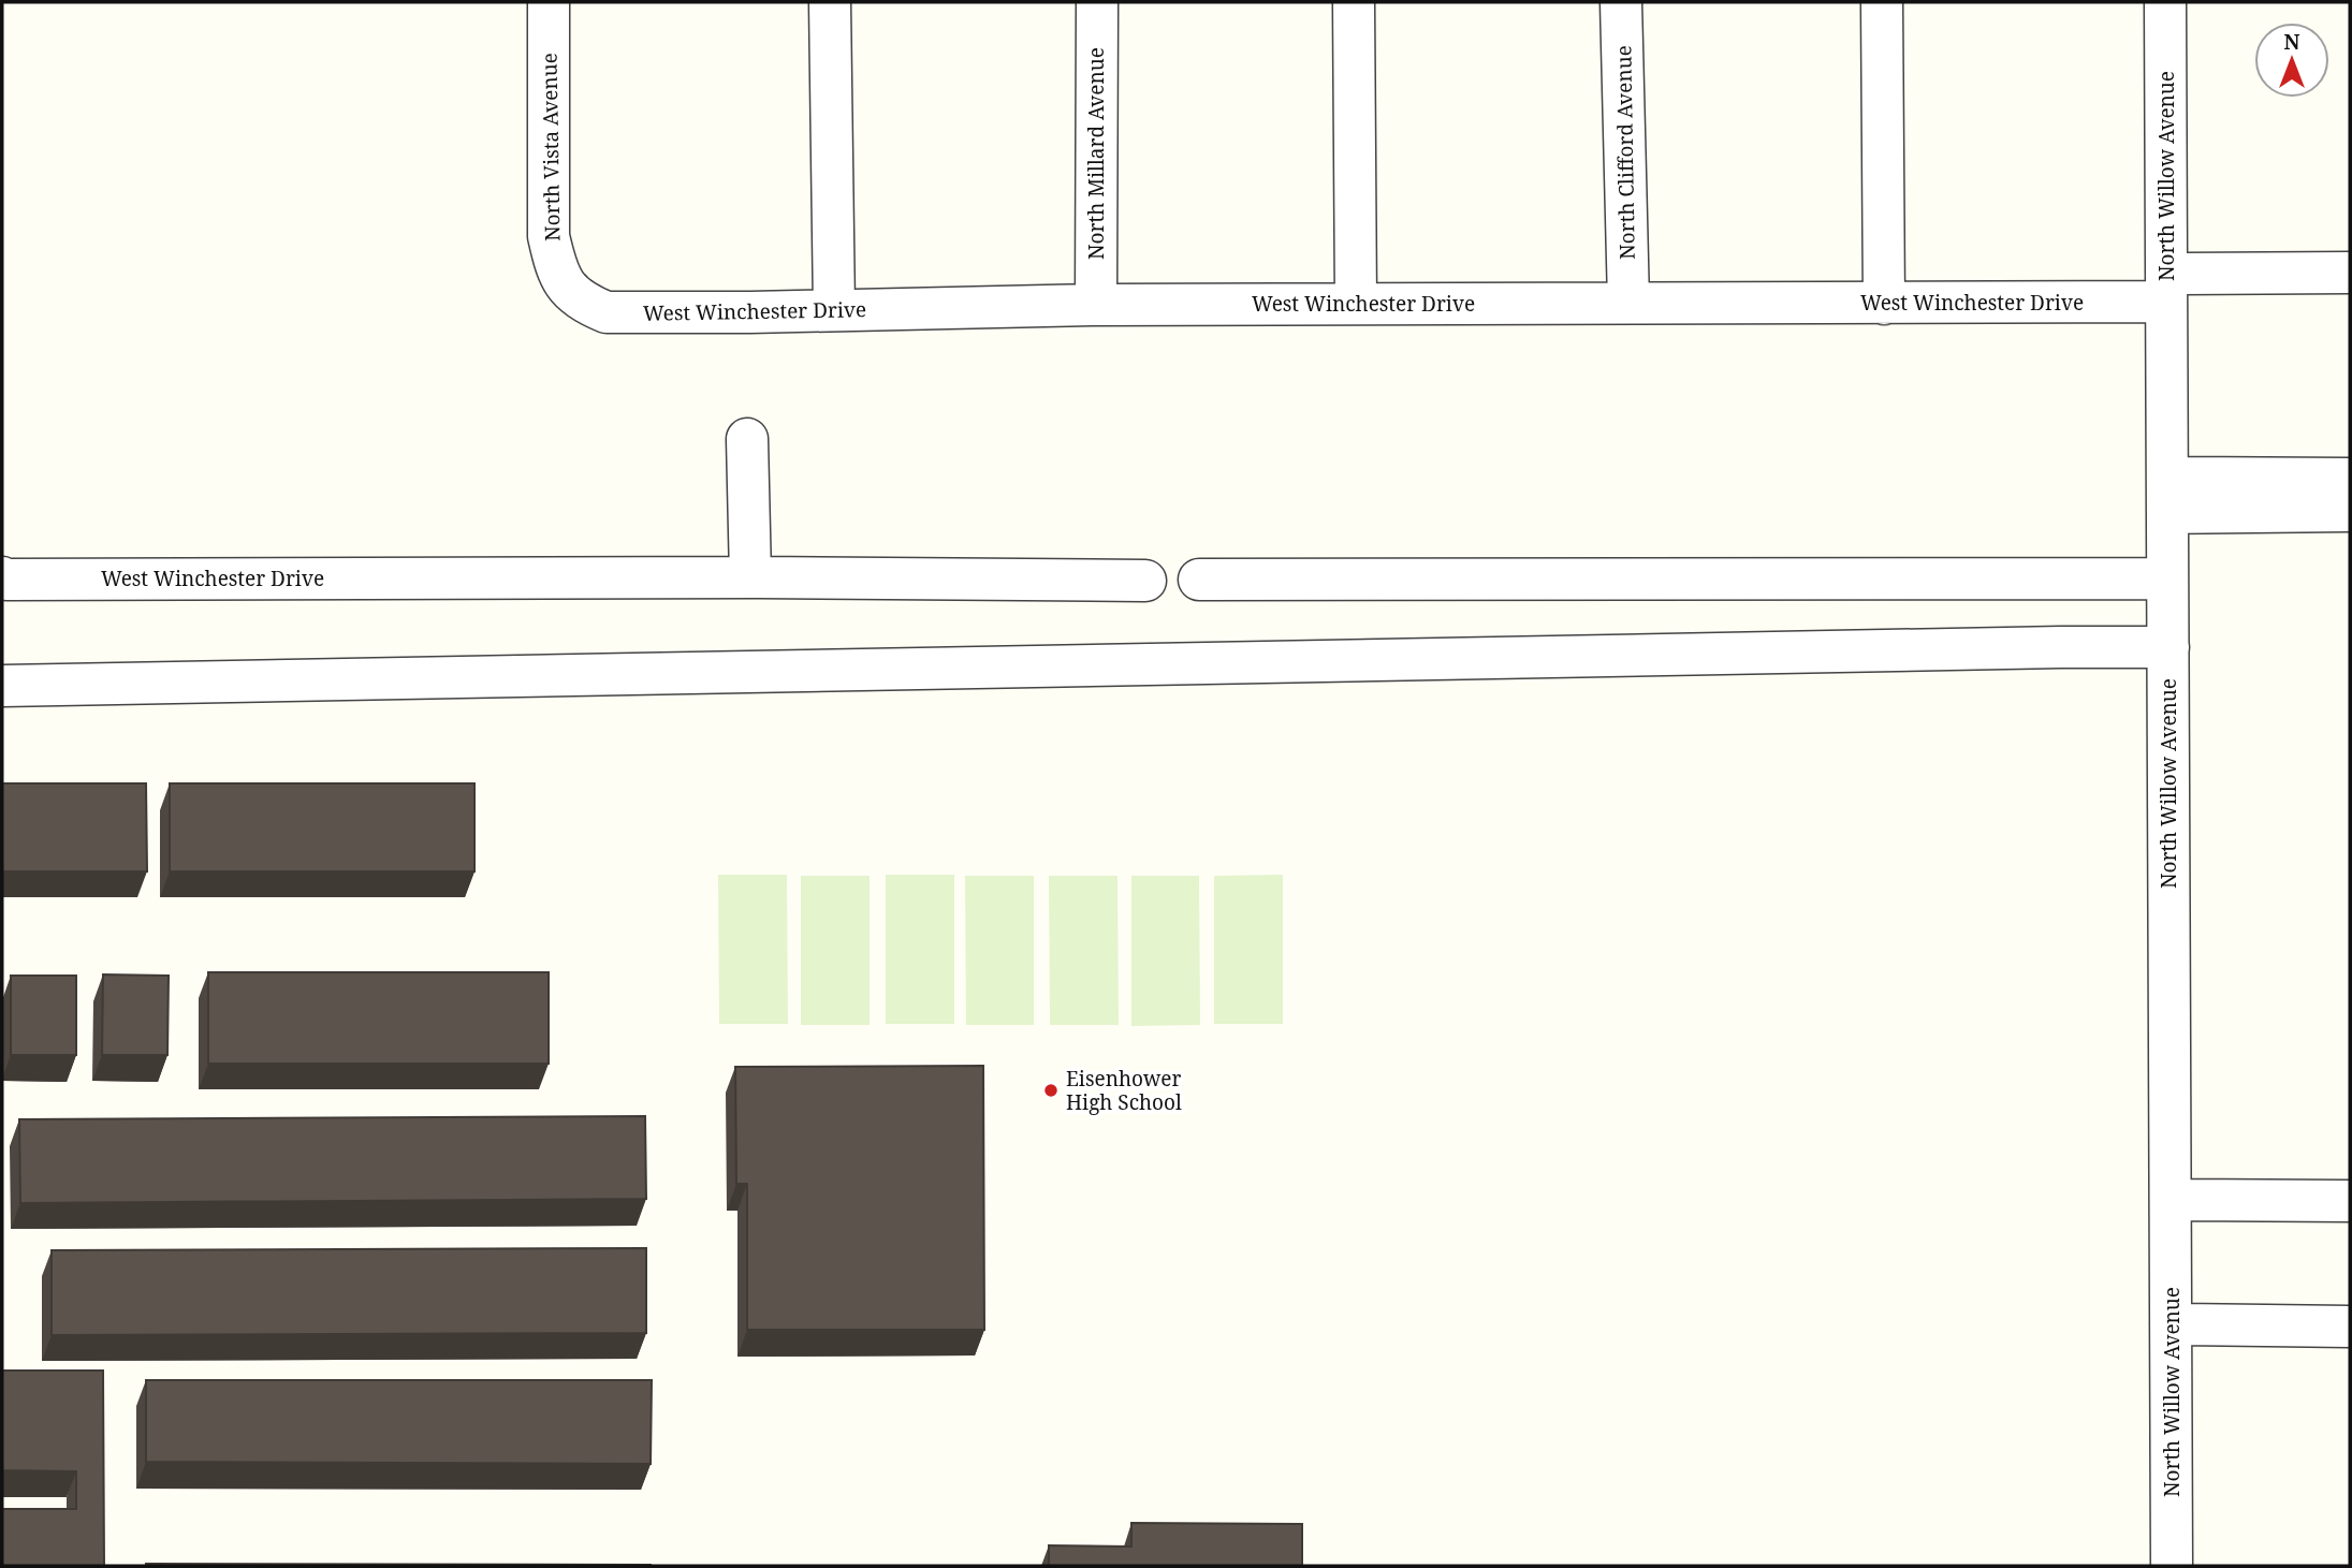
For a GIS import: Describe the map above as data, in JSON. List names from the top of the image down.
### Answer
{
  "streets": {
    "street": [
      "North Vista Avenue",
      "North Clifford Avenue",
      "North Millard Avenue",
      "North Willow Avenue",
      "West Winchester Drive"
    ]
  },
  "crossings": [
    ["North Vista Avenue", "West Winchester Drive"],
    ["North Clifford Avenue", "West Winchester Drive"],
    ["North Millard Avenue", "West Winchester Drive"],
    ["North Willow Avenue", "West Winchester Drive"]
  ],
  "places": ["Eisenhower High School"],
  "north": "top"
}
